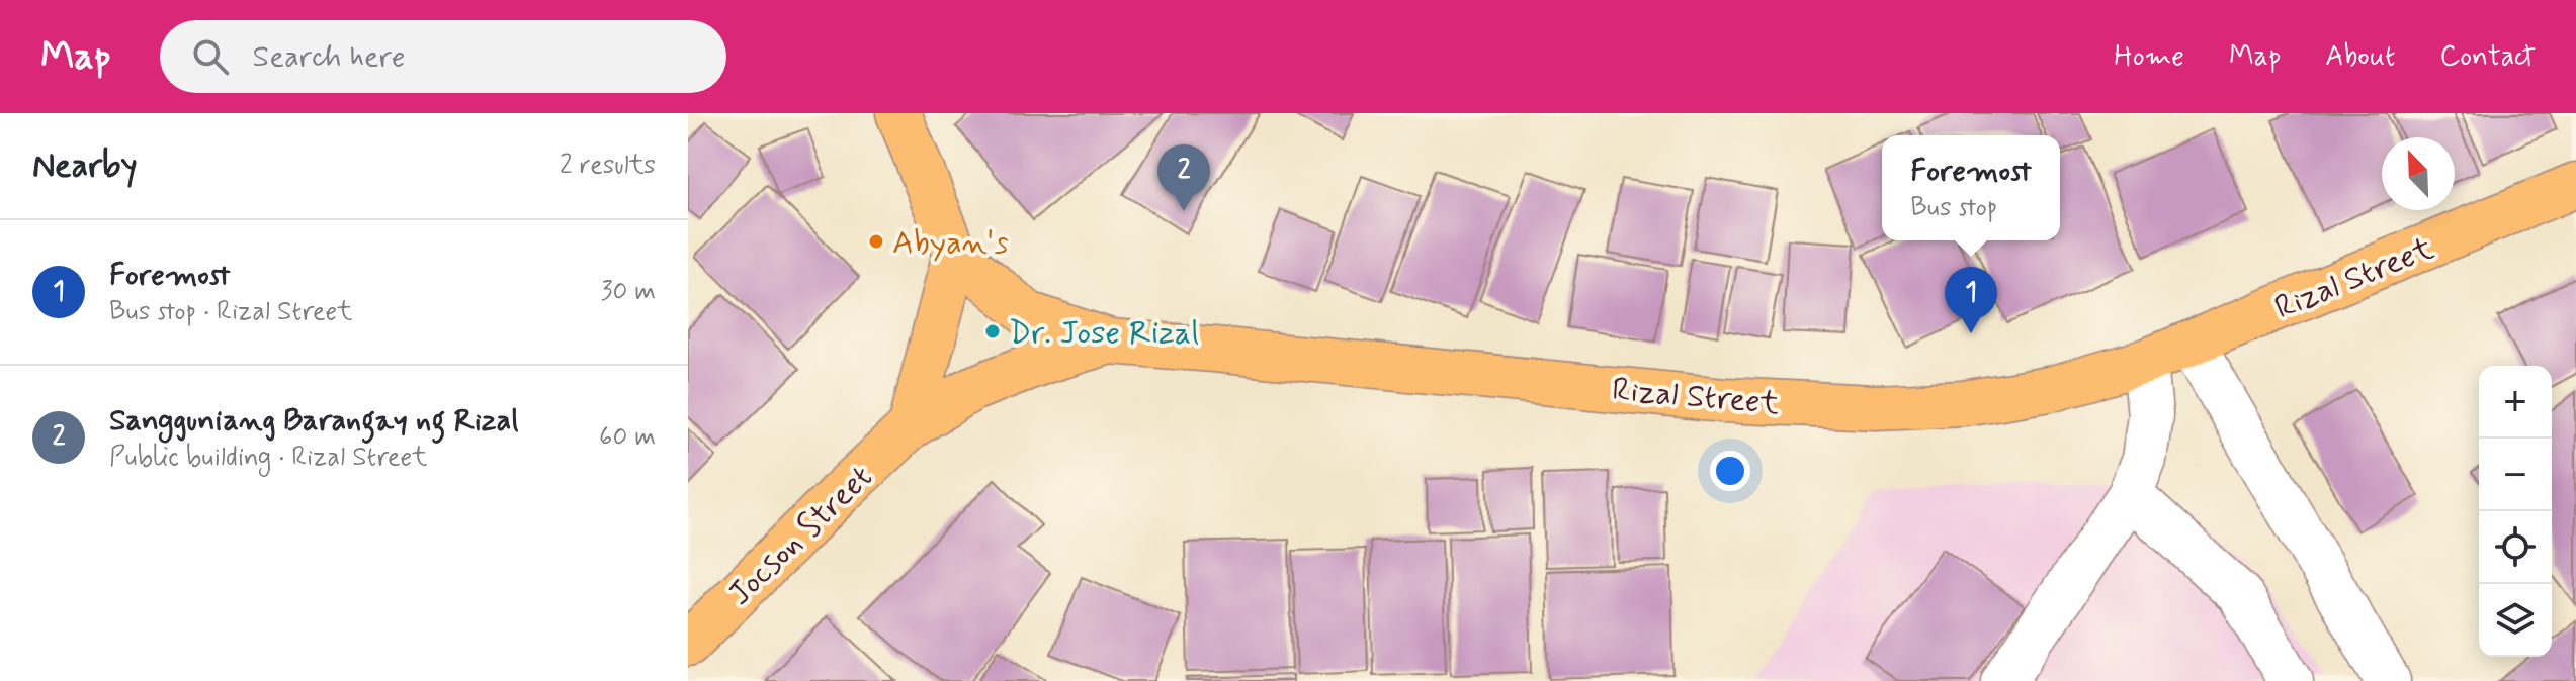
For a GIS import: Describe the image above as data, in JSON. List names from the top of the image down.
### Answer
{
  "streets": {
    "main road": ["Rizal Street", "Jocson Street"]
  },
  "crossings": [
    ["Rizal Street", "Jocson Street"]
  ],
  "places": ["Abyan's", "Dr. Jose Rizal"],
  "north": "top left",
  "page": {
    "header": "Map",
    "search": "Search here",
    "nav": [
      "Home",
      "Map",
      "About",
      "Contact"
    ],
    "heading": ["Nearby", "2 results"],
    "popup": ["Foremost", "Bus stop"],
    "pins": ["2", "1"],
    "list": [
      {
        "mark": "1",
        "name": "Foremost",
        "note": "Bus stop · Rizal Street",
        "value": "30 m"
      },
      {
        "mark": "2",
        "name": "Sangguniang Barangay ng Rizal",
        "note": "Public building · Rizal Street",
        "value": "60 m"
      }
    ],
    "map_buttons": ["+", "−"]
  }
}
